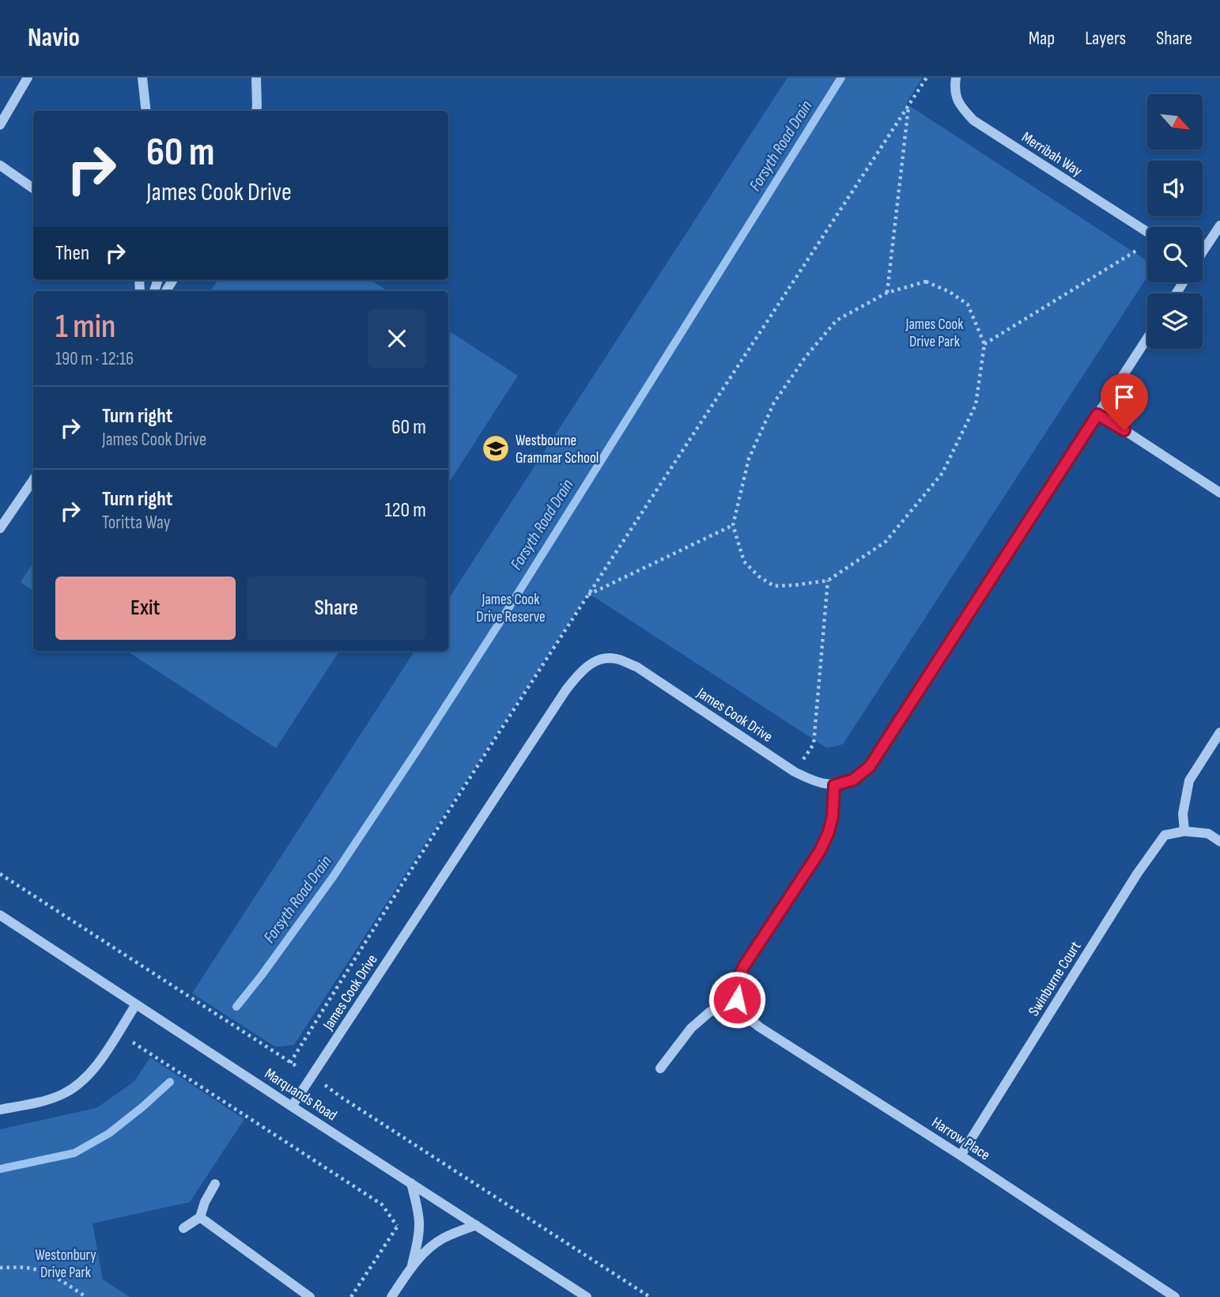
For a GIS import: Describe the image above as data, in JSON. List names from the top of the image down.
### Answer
{
  "streets": {
    "street": [
      "Merribah Way",
      "James Cook Drive",
      "Swinburne Court",
      "Marquands Road",
      "Harrow Place"
    ]
  },
  "crossings": [
    ["James Cook Drive", "Marquands Road"],
    ["Swinburne Court", "Harrow Place"]
  ],
  "water": ["Forsyth Road Drain"],
  "parks": ["James Cook Drive Park", "James Cook Drive Reserve", "Westonbury Drive Park"],
  "places": {
    "school or university": ["Westbourne Grammar School"]
  },
  "north": "bottom right",
  "page": {
    "header": "Navio",
    "nav": ["Map", "Layers", "Share"],
    "turn": ["60 m", "James Cook Drive"],
    "then": "Then",
    "heading": ["1 min", "190 m · 12:16"],
    "list": [
      {
        "name": "Turn right",
        "note": "James Cook Drive",
        "value": "60 m"
      },
      {
        "name": "Turn right",
        "note": "Toritta Way",
        "value": "120 m"
      }
    ],
    "buttons": ["Exit", "Share"]
  }
}
